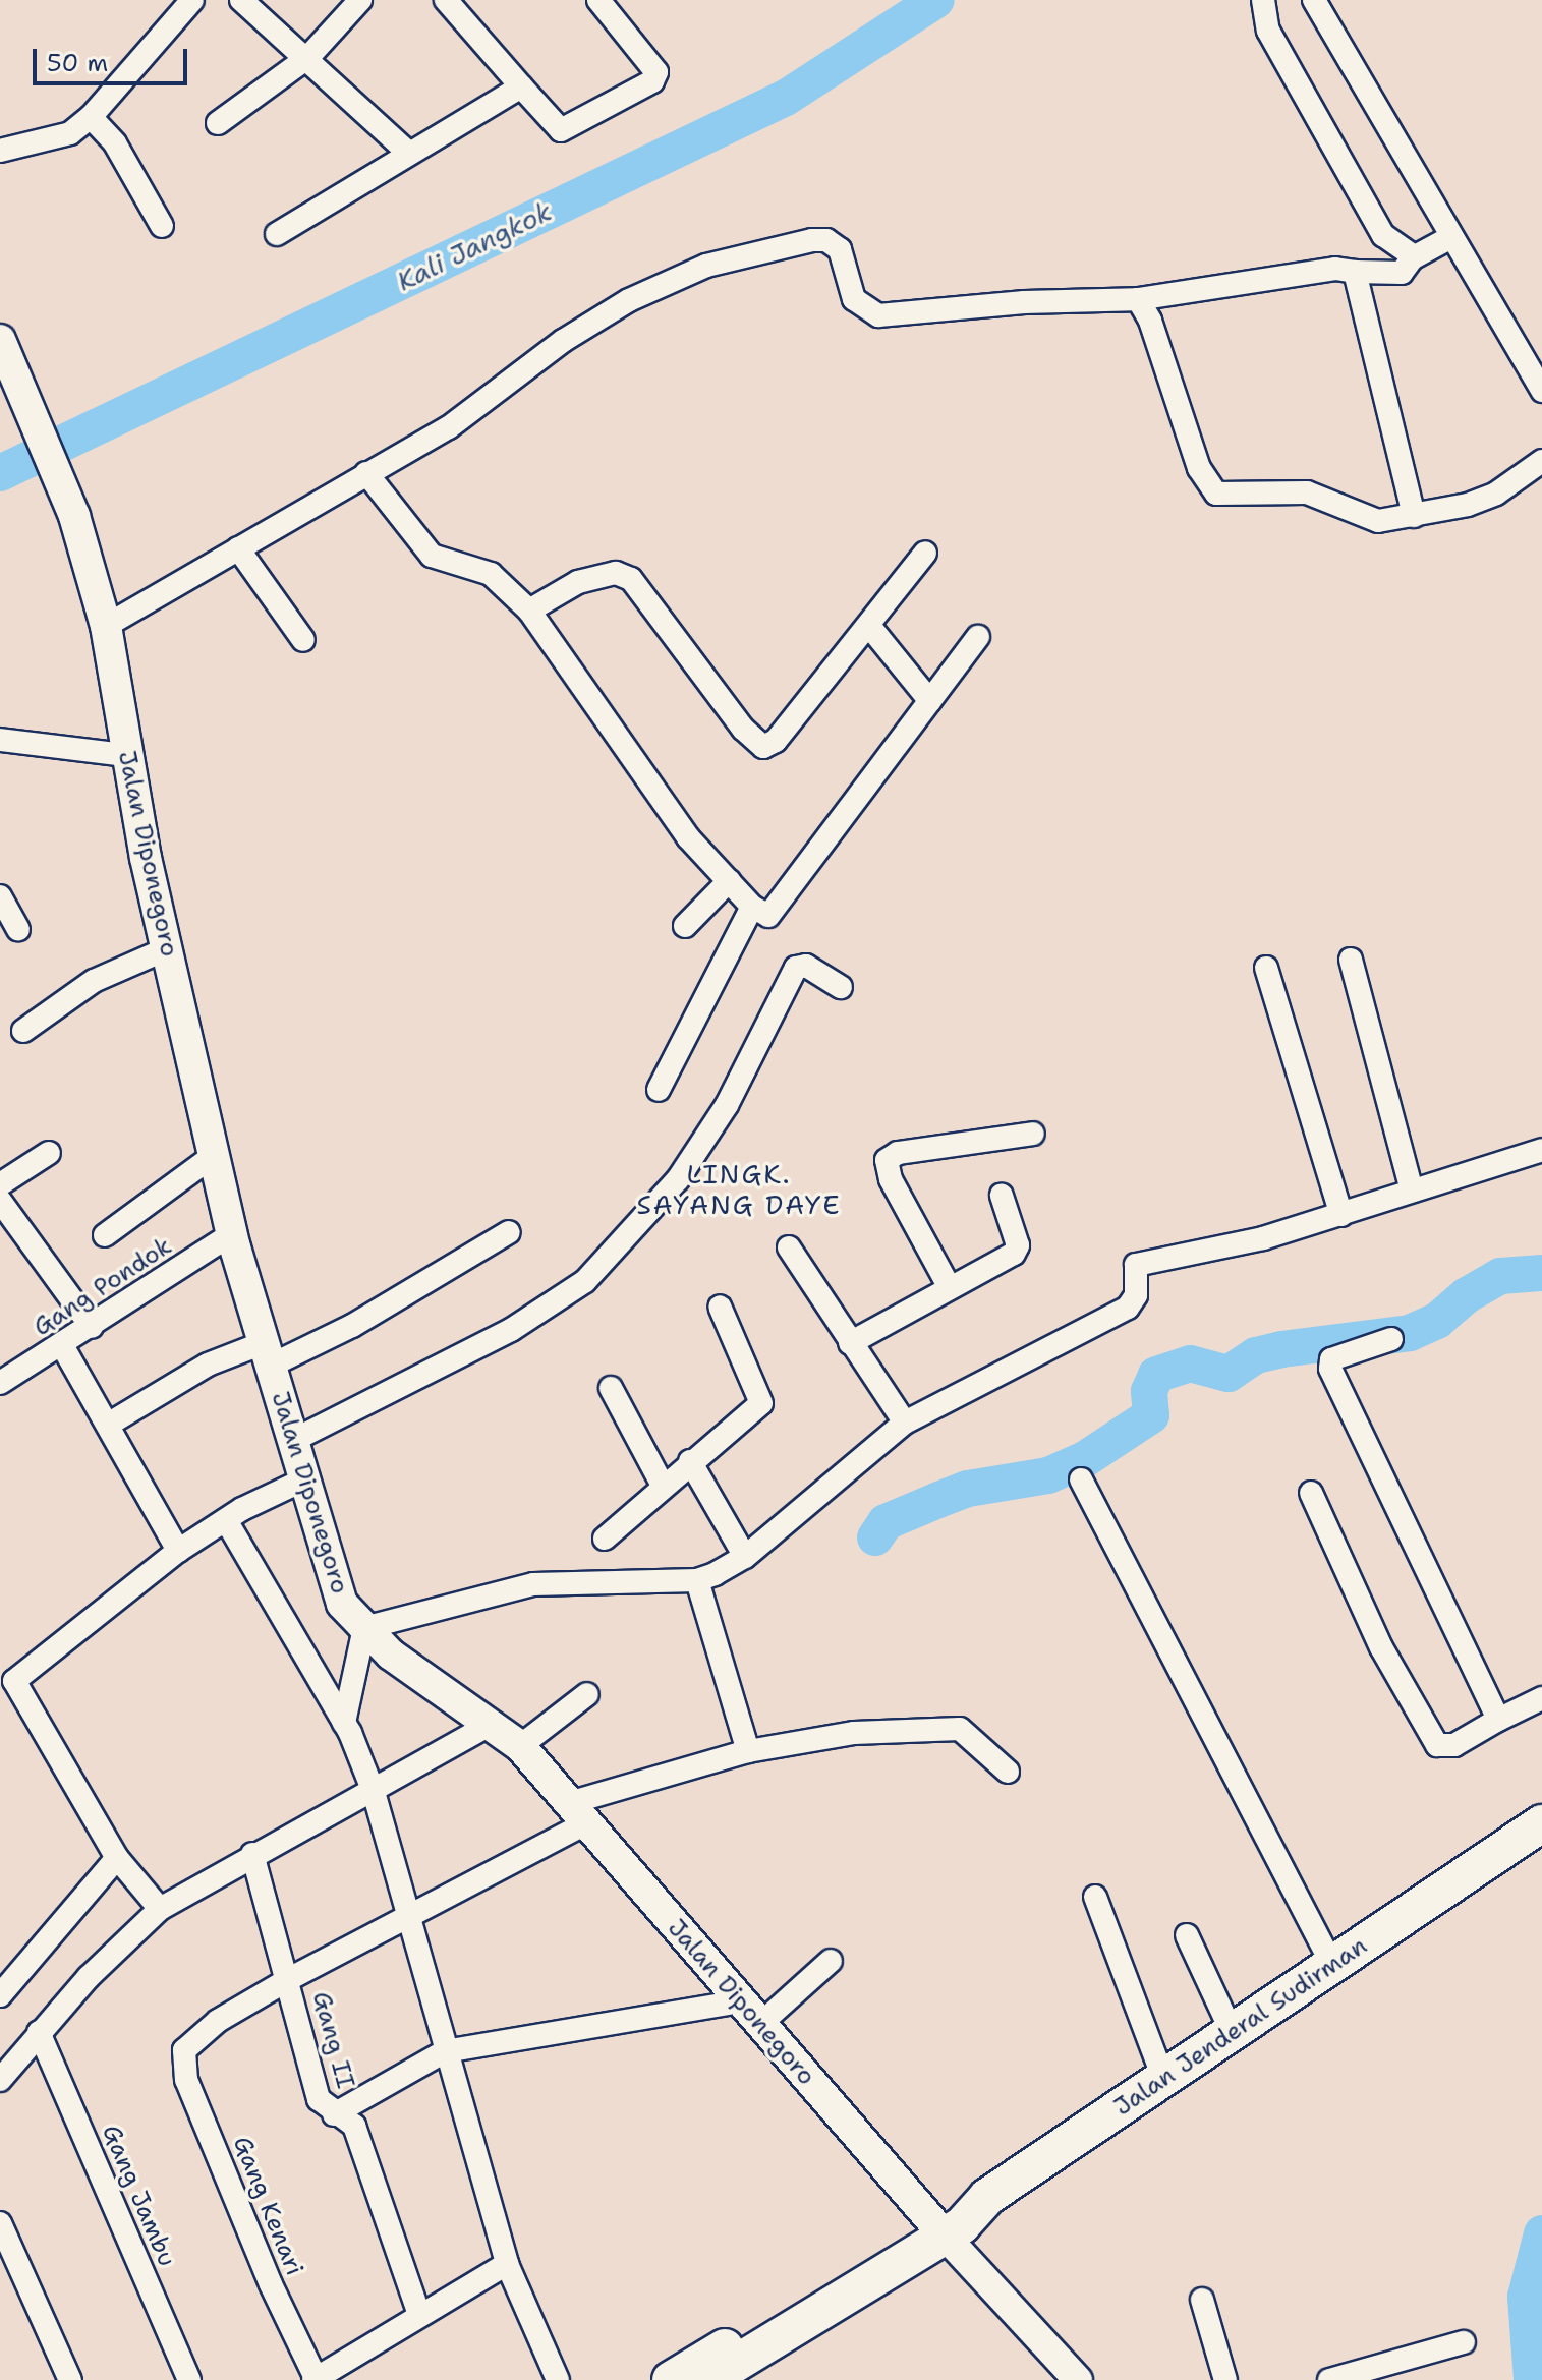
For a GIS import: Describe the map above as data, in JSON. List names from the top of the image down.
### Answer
{
  "streets": {
    "highway": ["Jalan Jenderal Sudirman"],
    "main road": ["Jalan Diponegoro"],
    "street": [
      "Gang Pondok",
      "Gang II",
      "Gang Jambu",
      "Gang Kenari"
    ]
  },
  "crossings": [
    ["Jalan Diponegoro", "Gang Pondok"],
    ["Jalan Diponegoro", "Jalan Jenderal Sudirman"],
    ["Gang II", "Gang Kenari"]
  ],
  "districts": ["LINGK. SAYANG DAYE"],
  "water": ["Kali Jangkok"],
  "scale_bar": "50 m"
}
